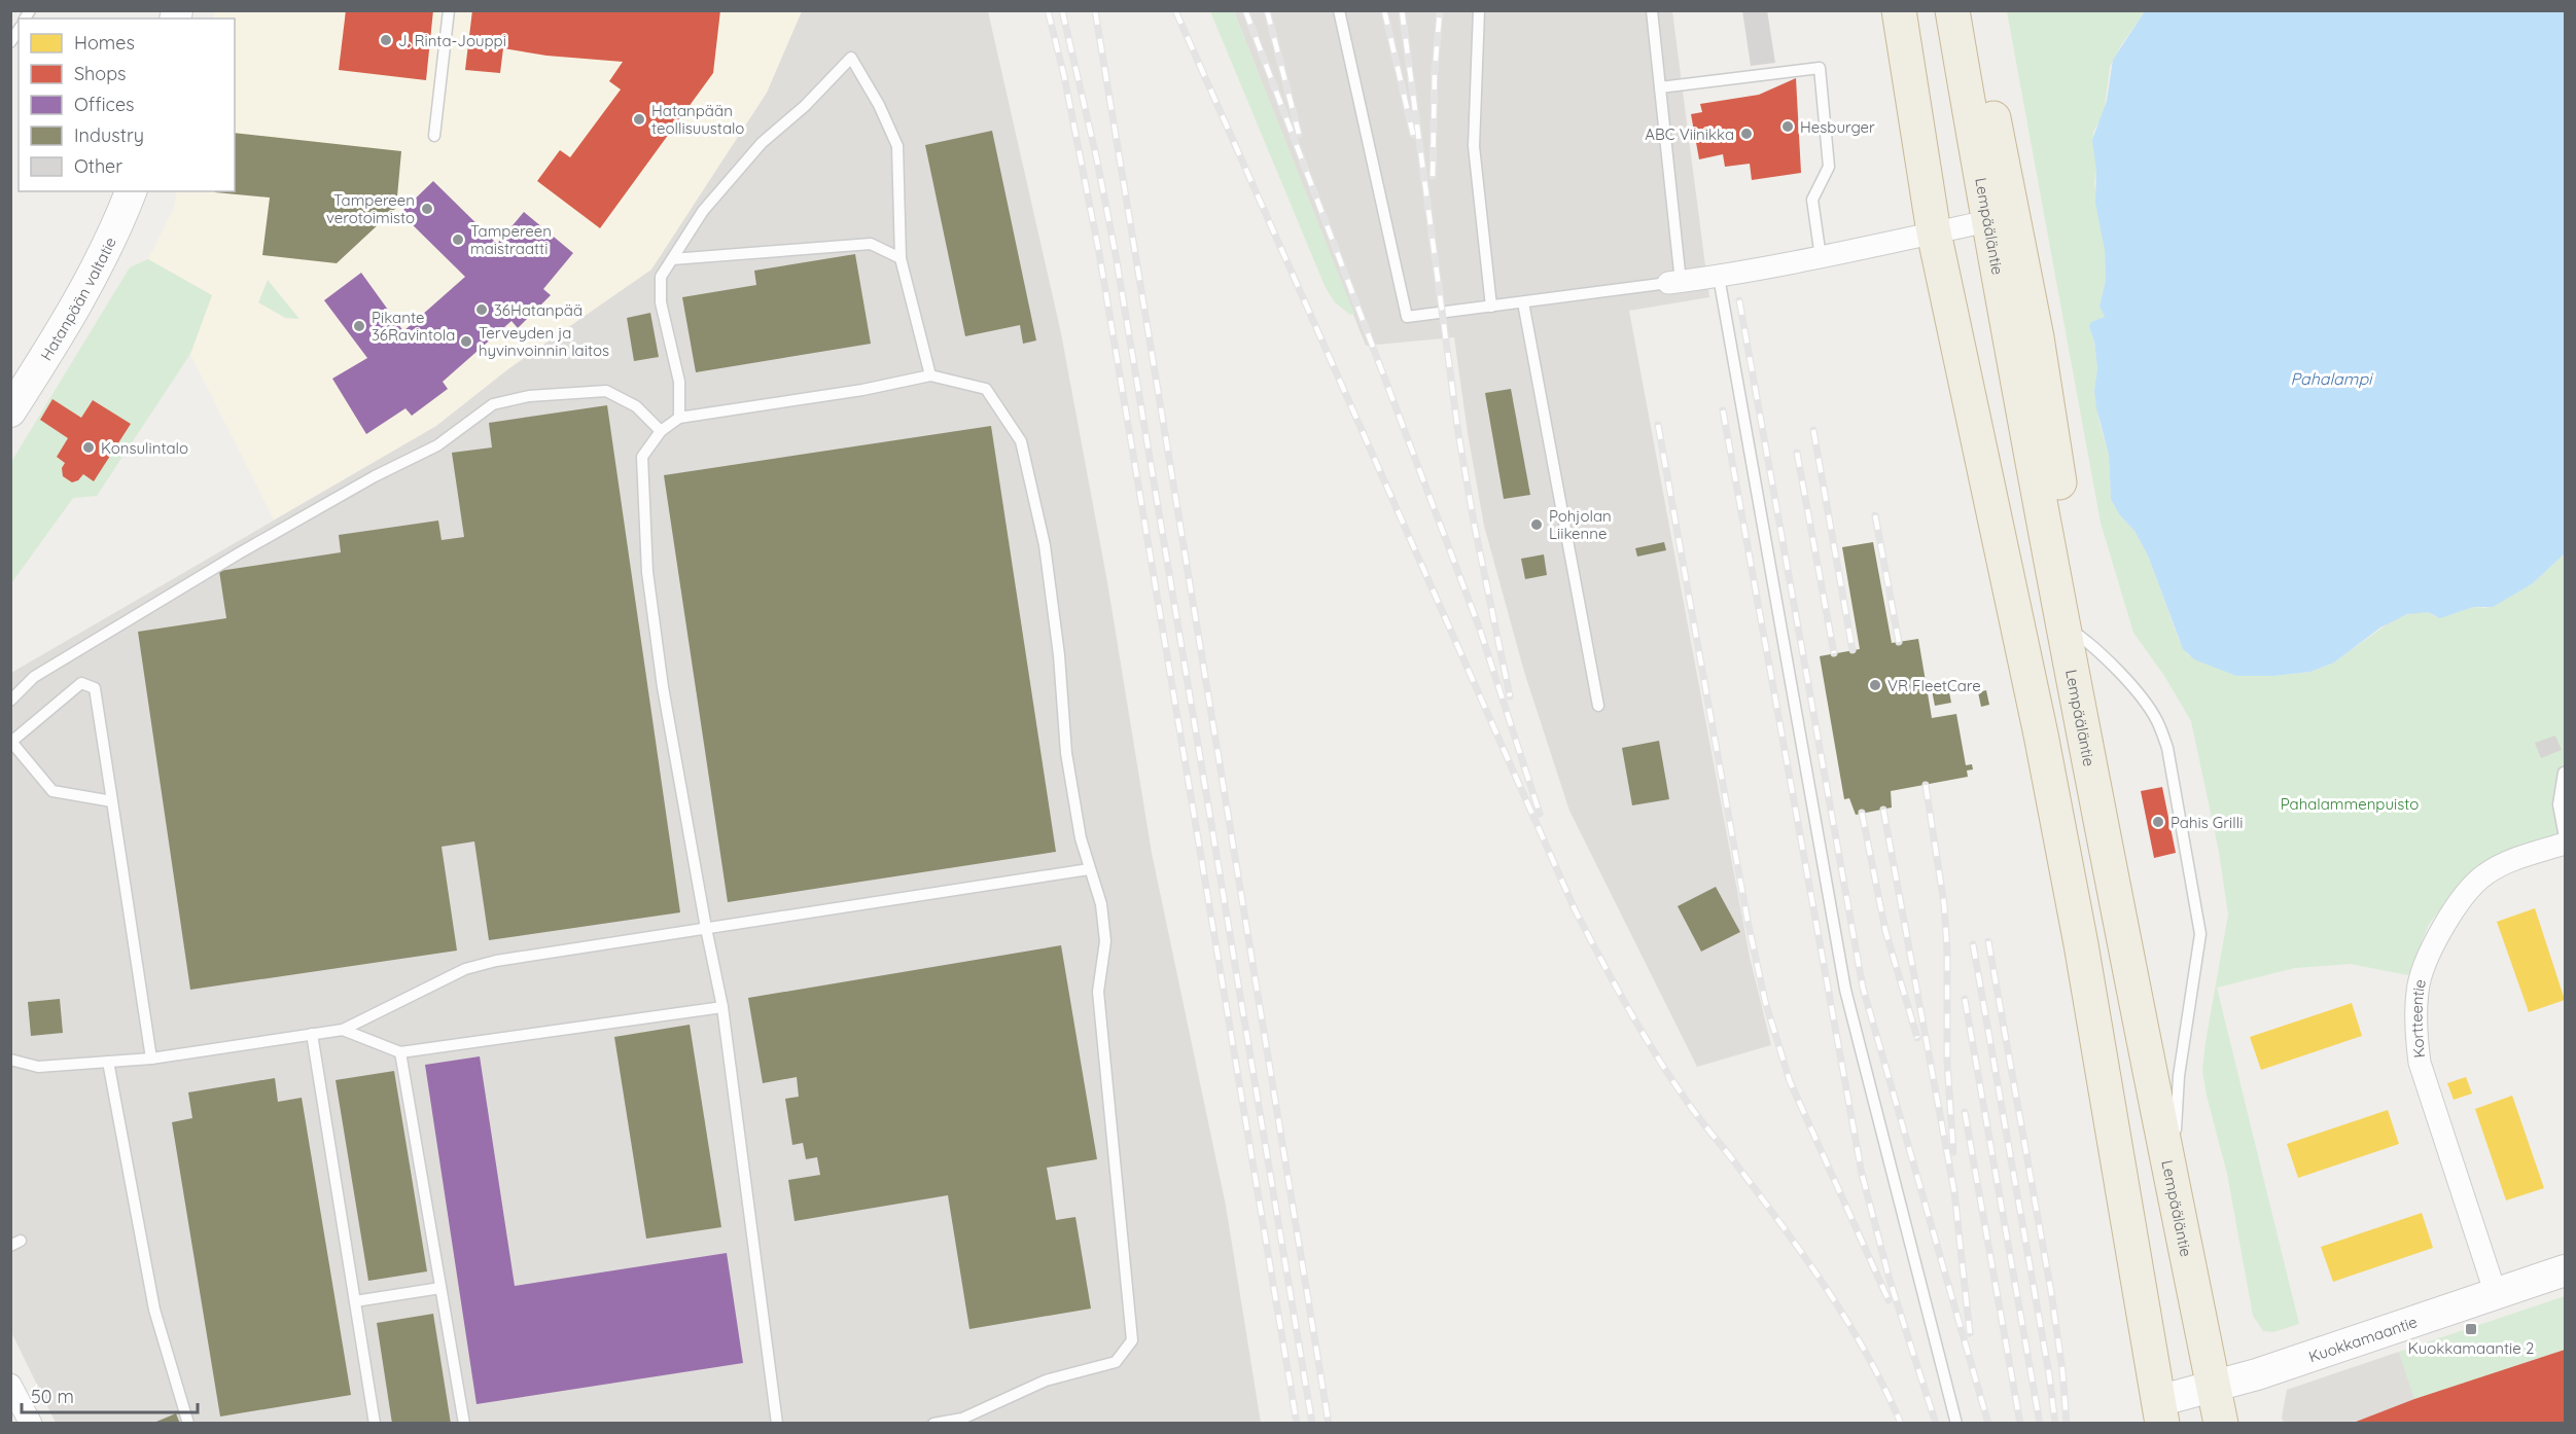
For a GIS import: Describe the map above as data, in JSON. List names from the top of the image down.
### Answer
{
  "streets": {
    "highway": ["Lempääläntie"],
    "main road": ["Hatanpään valtatie", "Kuokkamaantie"],
    "street": ["Kortteentie"]
  },
  "crossings": [
    ["Lempääläntie", "Kuokkamaantie"],
    ["Kortteentie", "Kuokkamaantie"]
  ],
  "water": ["Pahalampi"],
  "parks": ["Pahalammenpuisto"],
  "places": {
    "other": [
      "J. Rinta-Jouppi",
      "Hatanpään teollisuustalo",
      "Hesburger",
      "ABC Viinikka",
      "Tampereen verotoimisto",
      "Tampereen maistraatti",
      "36Hatanpää",
      "Pikante 36Ravintola",
      "Terveyden ja hyvinvoinnin laitos",
      "Konsulintalo",
      "Pohjolan Liikenne",
      "VR FleetCare",
      "Pahis Grilli"
    ],
    "transit": ["Kuokkamaantie 2"]
  },
  "legend": [
    "Homes",
    "Shops",
    "Offices",
    "Industry",
    "Other"
  ],
  "scale_bar": "50 m"
}
